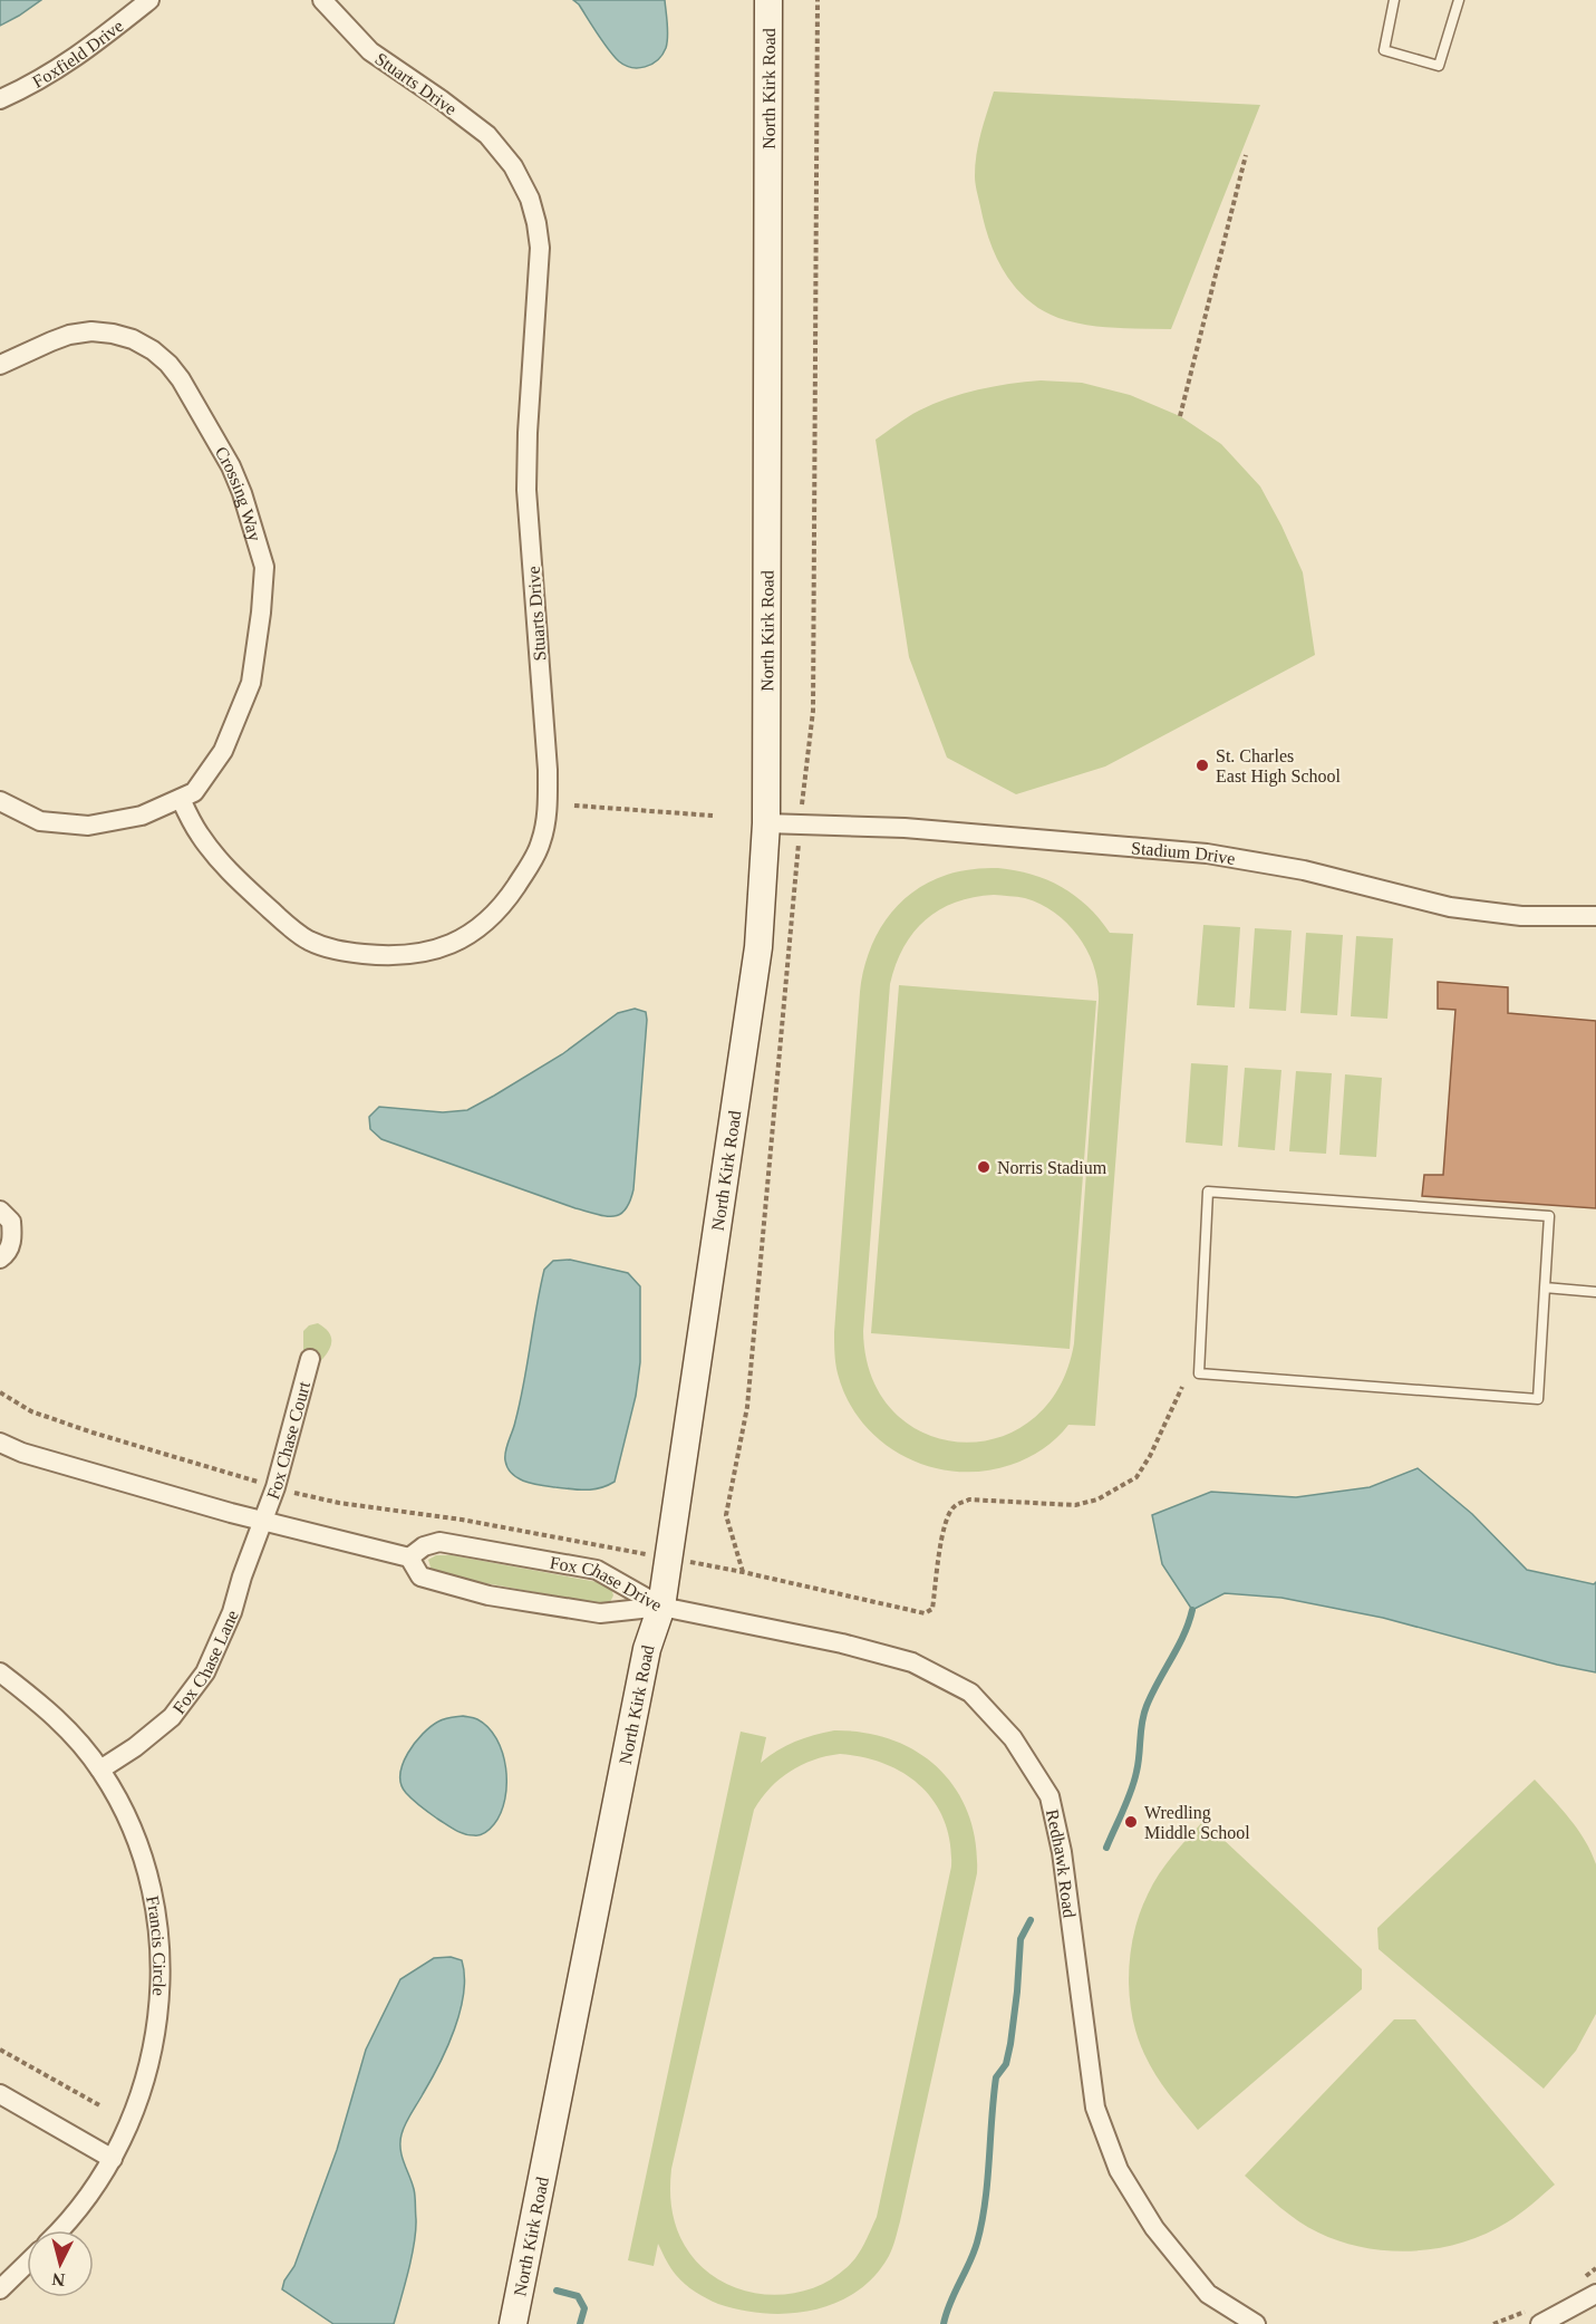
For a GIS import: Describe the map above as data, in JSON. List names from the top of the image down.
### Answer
{
  "streets": {
    "main road": ["North Kirk Road"],
    "street": [
      "Foxfield Drive",
      "Stuarts Drive",
      "Crossing Way",
      "Stadium Drive",
      "Fox Chase Court",
      "Fox Chase Drive",
      "Fox Chase Lane",
      "Redhawk Road",
      "Francis Circle"
    ]
  },
  "crossings": [
    ["Stuarts Drive", "Crossing Way"],
    ["North Kirk Road", "Stadium Drive"],
    ["North Kirk Road", "Fox Chase Drive"],
    ["North Kirk Road", "Redhawk Road"],
    ["Fox Chase Court", "Fox Chase Lane"],
    ["Fox Chase Drive", "Redhawk Road"],
    ["Fox Chase Lane", "Francis Circle"]
  ],
  "places": ["St. Charles East High School", "Norris Stadium", "Wredling Middle School"],
  "north": "bottom"
}
